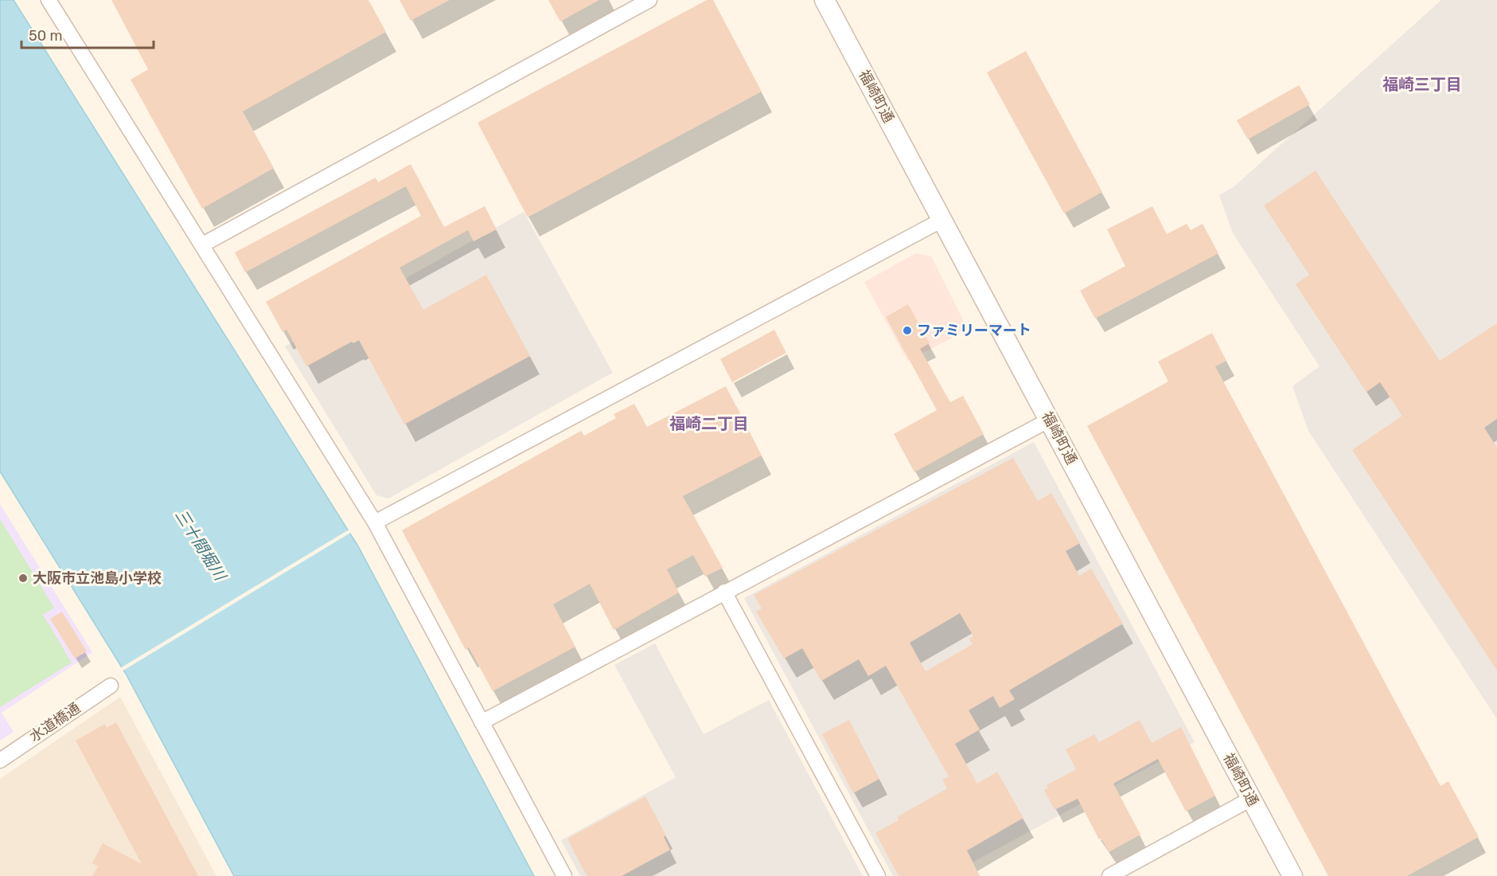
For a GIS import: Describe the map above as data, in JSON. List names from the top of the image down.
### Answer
{
  "streets": {
    "street": ["福崎町通", "水道橋通"]
  },
  "districts": ["福崎三丁目", "福崎二丁目"],
  "water": ["三十間堀川"],
  "places": ["ファミリーマート", "大阪市立池島小学校"],
  "scale_bar": "50 m"
}
